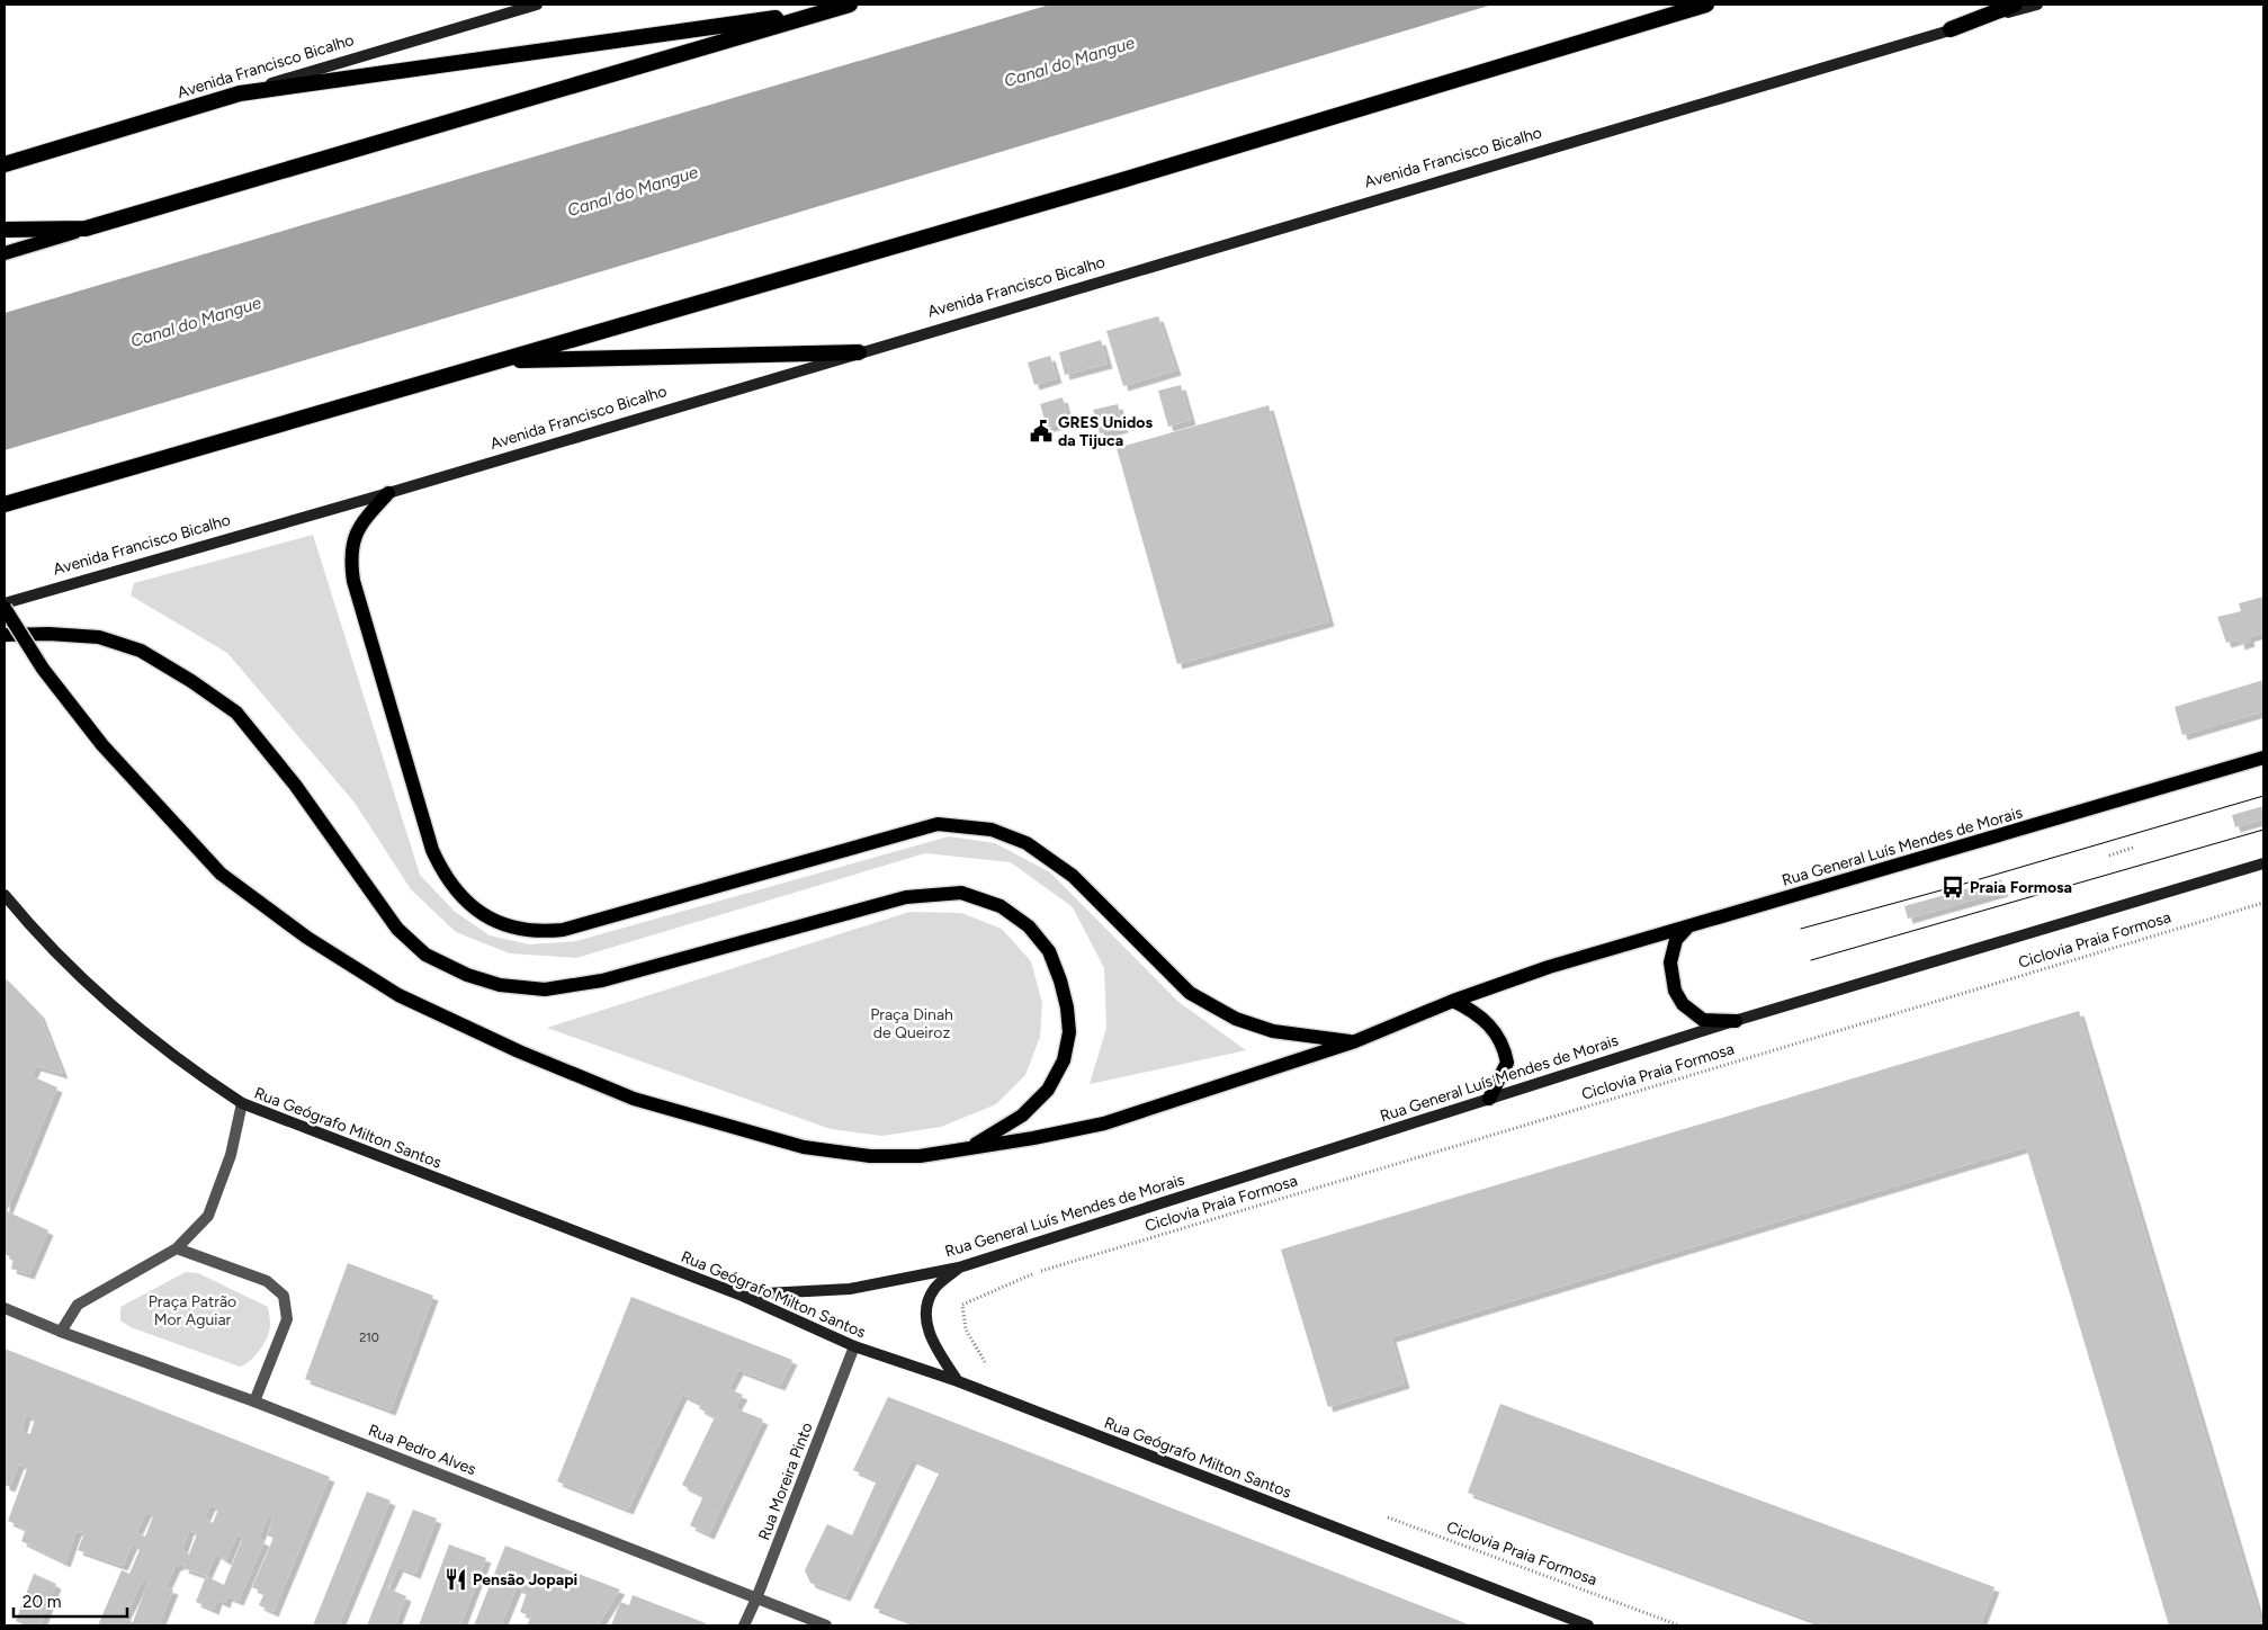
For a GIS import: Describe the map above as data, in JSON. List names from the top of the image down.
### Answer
{
  "streets": {
    "highway": ["Avenida Francisco Bicalho"],
    "main road": ["Rua General Luís Mendes de Morais", "Rua Geógrafo Milton Santos"],
    "street": ["Rua Pedro Alves", "Rua Moreira Pinto"],
    "path": ["Ciclovia Praia Formosa"]
  },
  "crossings": [
    ["Rua General Luís Mendes de Morais", "Rua Geógrafo Milton Santos"],
    ["Rua Geógrafo Milton Santos", "Rua Moreira Pinto"],
    ["Rua Pedro Alves", "Rua Moreira Pinto"]
  ],
  "water": ["Canal do Mangue"],
  "parks": ["Praça Dinah de Queiroz", "Praça Patrão Mor Aguiar"],
  "places": {
    "public building": ["GRES Unidos da Tijuca"],
    "bus stop": ["Praia Formosa"],
    "restaurant": ["Pensão Jopapi"]
  },
  "house_numbers": ["210"],
  "scale_bar": "20 m"
}
